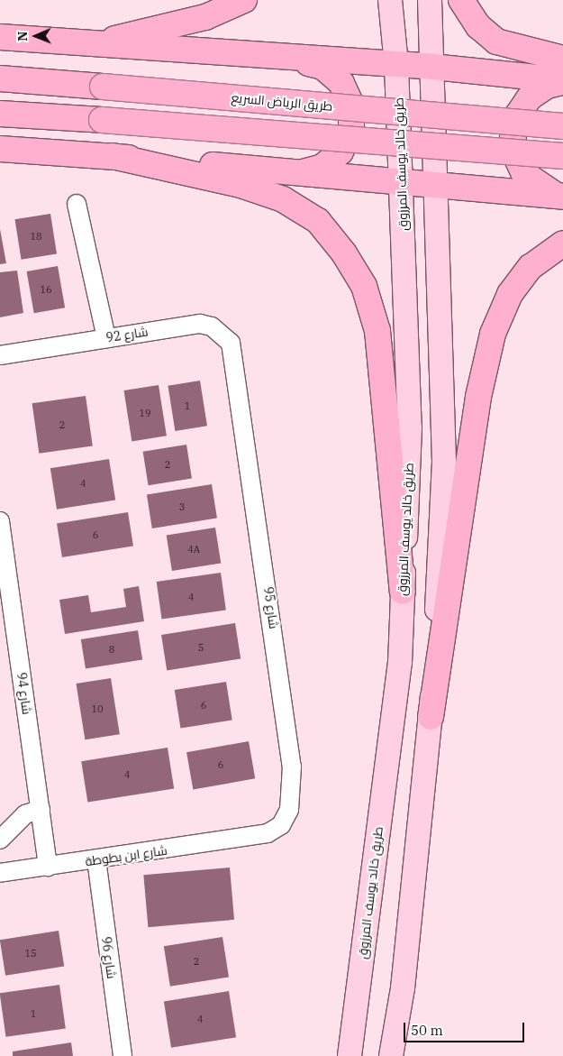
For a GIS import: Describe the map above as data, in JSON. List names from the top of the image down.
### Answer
{
  "streets": {
    "highway": ["طريق الرياض السريع"],
    "main road": ["طريق خالد يوسف المرزوق"],
    "street": [
      "شارع 92",
      "شارع 95",
      "شارع 94",
      "شارع ابن بطوطة",
      "شارع 96"
    ]
  },
  "crossings": [
    ["شارع 92", "شارع 95"],
    ["شارع 95", "شارع ابن بطوطة"],
    ["شارع 94", "شارع ابن بطوطة"],
    ["شارع ابن بطوطة", "شارع 96"]
  ],
  "house_numbers": [
    "18",
    "16",
    "1",
    "19",
    "2",
    "2",
    "4",
    "3",
    "6",
    "4A",
    "4",
    "5",
    "8",
    "6",
    "10",
    "6",
    "4",
    "15",
    "2",
    "1",
    "4"
  ],
  "scale_bar": "50 m",
  "north": "left"
}
